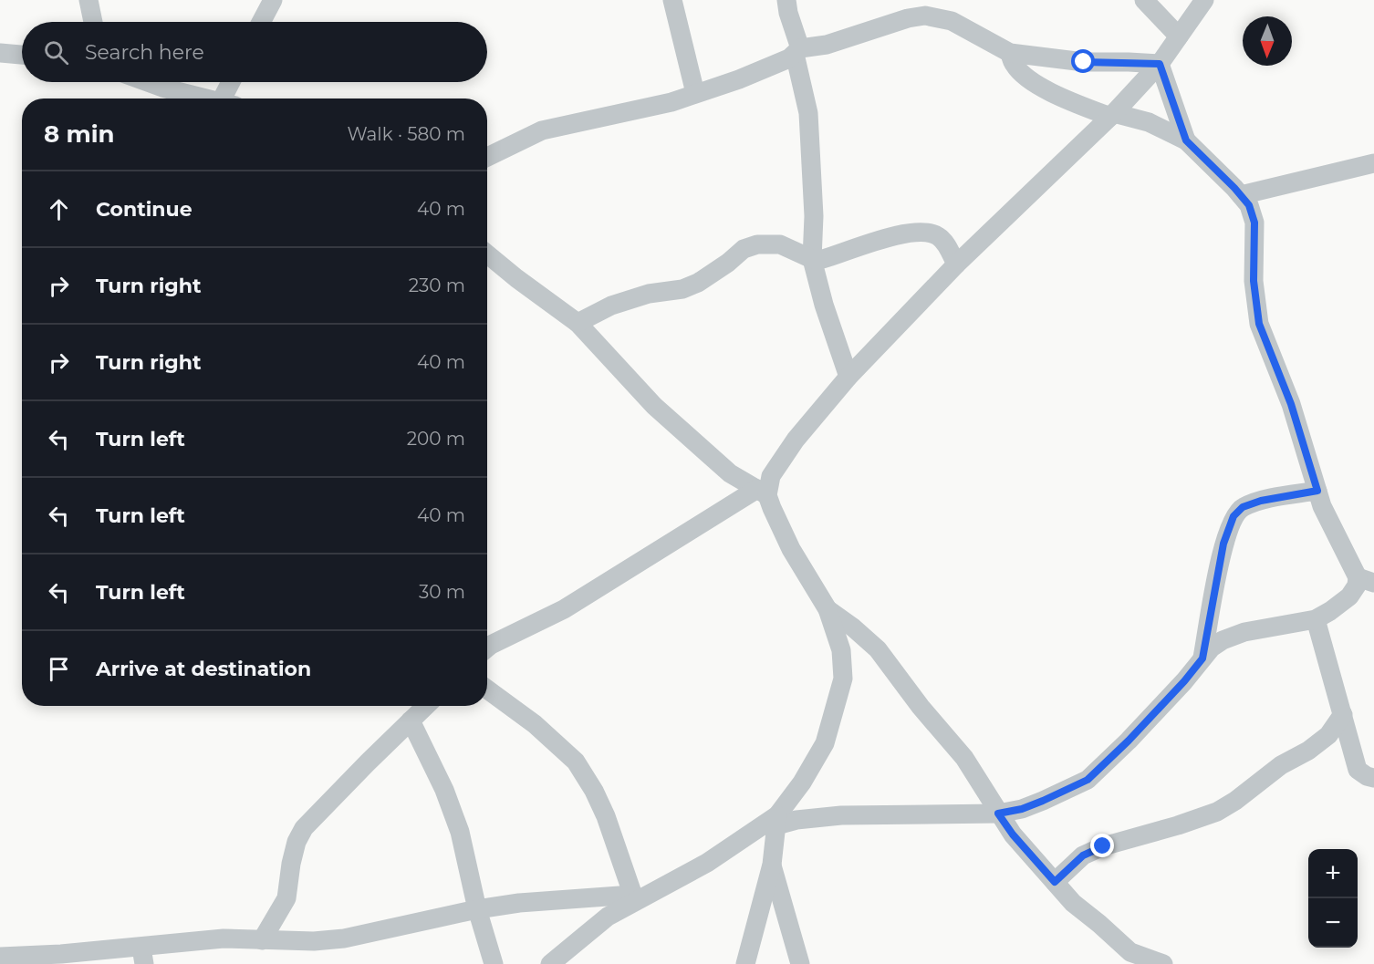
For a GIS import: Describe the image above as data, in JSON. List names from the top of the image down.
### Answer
{
  "north": "bottom",
  "page": {
    "search": "Search here",
    "heading": ["8 min", "Walk · 580 m"],
    "list": [
      ["Continue", "40 m"],
      ["Turn right", "230 m"],
      ["Turn right", "40 m"],
      ["Turn left", "200 m"],
      ["Turn left", "40 m"],
      ["Turn left", "30 m"],
      "Arrive at destination"
    ],
    "map_buttons": ["+", "−"]
  }
}
